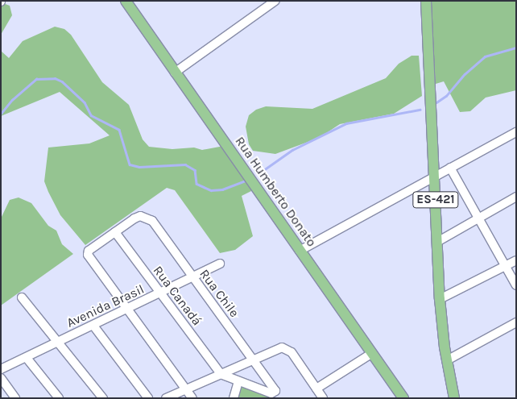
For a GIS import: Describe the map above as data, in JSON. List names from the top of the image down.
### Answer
{
  "streets": {
    "main road": ["Rua Humberto Donato", "ES-421"],
    "street": ["Rua Chile", "Rua Canadá", "Avenida Brasil"]
  },
  "crossings": [
    ["Rua Chile", "Rua Canadá"],
    ["Rua Chile", "Avenida Brasil"],
    ["Rua Canadá", "Avenida Brasil"]
  ]
}
